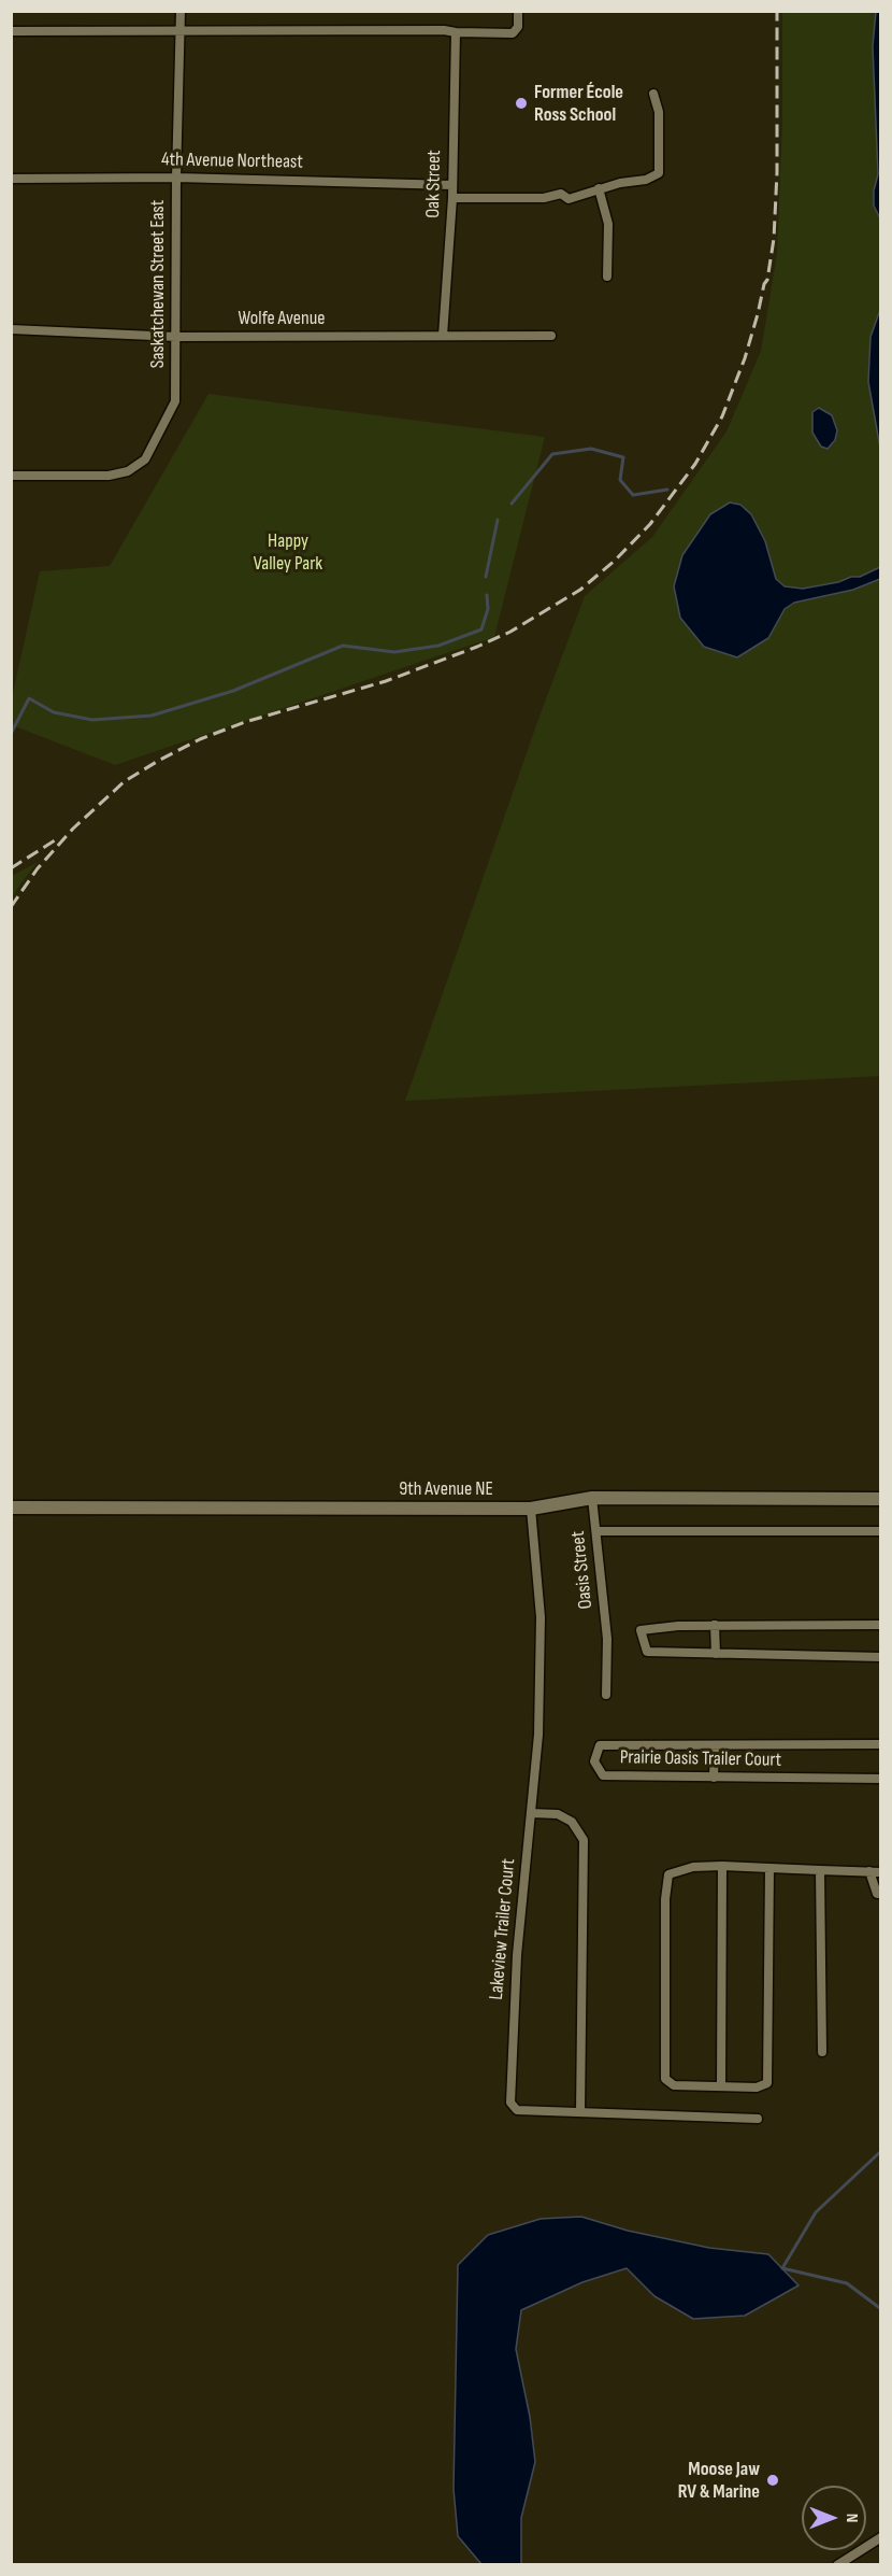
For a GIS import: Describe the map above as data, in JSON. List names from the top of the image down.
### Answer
{
  "streets": {
    "street": [
      "4th Avenue Northeast",
      "Oak Street",
      "Saskatchewan Street East",
      "Wolfe Avenue",
      "9th Avenue NE",
      "Oasis Street",
      "Prairie Oasis Trailer Court",
      "Lakeview Trailer Court"
    ]
  },
  "crossings": [
    ["4th Avenue Northeast", "Oak Street"],
    ["4th Avenue Northeast", "Saskatchewan Street East"],
    ["Oak Street", "Wolfe Avenue"],
    ["Saskatchewan Street East", "Wolfe Avenue"],
    ["9th Avenue NE", "Oasis Street"],
    ["9th Avenue NE", "Lakeview Trailer Court"]
  ],
  "parks": ["Happy Valley Park"],
  "places": ["Former École Ross School", "Moose Jaw RV & Marine"],
  "north": "right"
}
